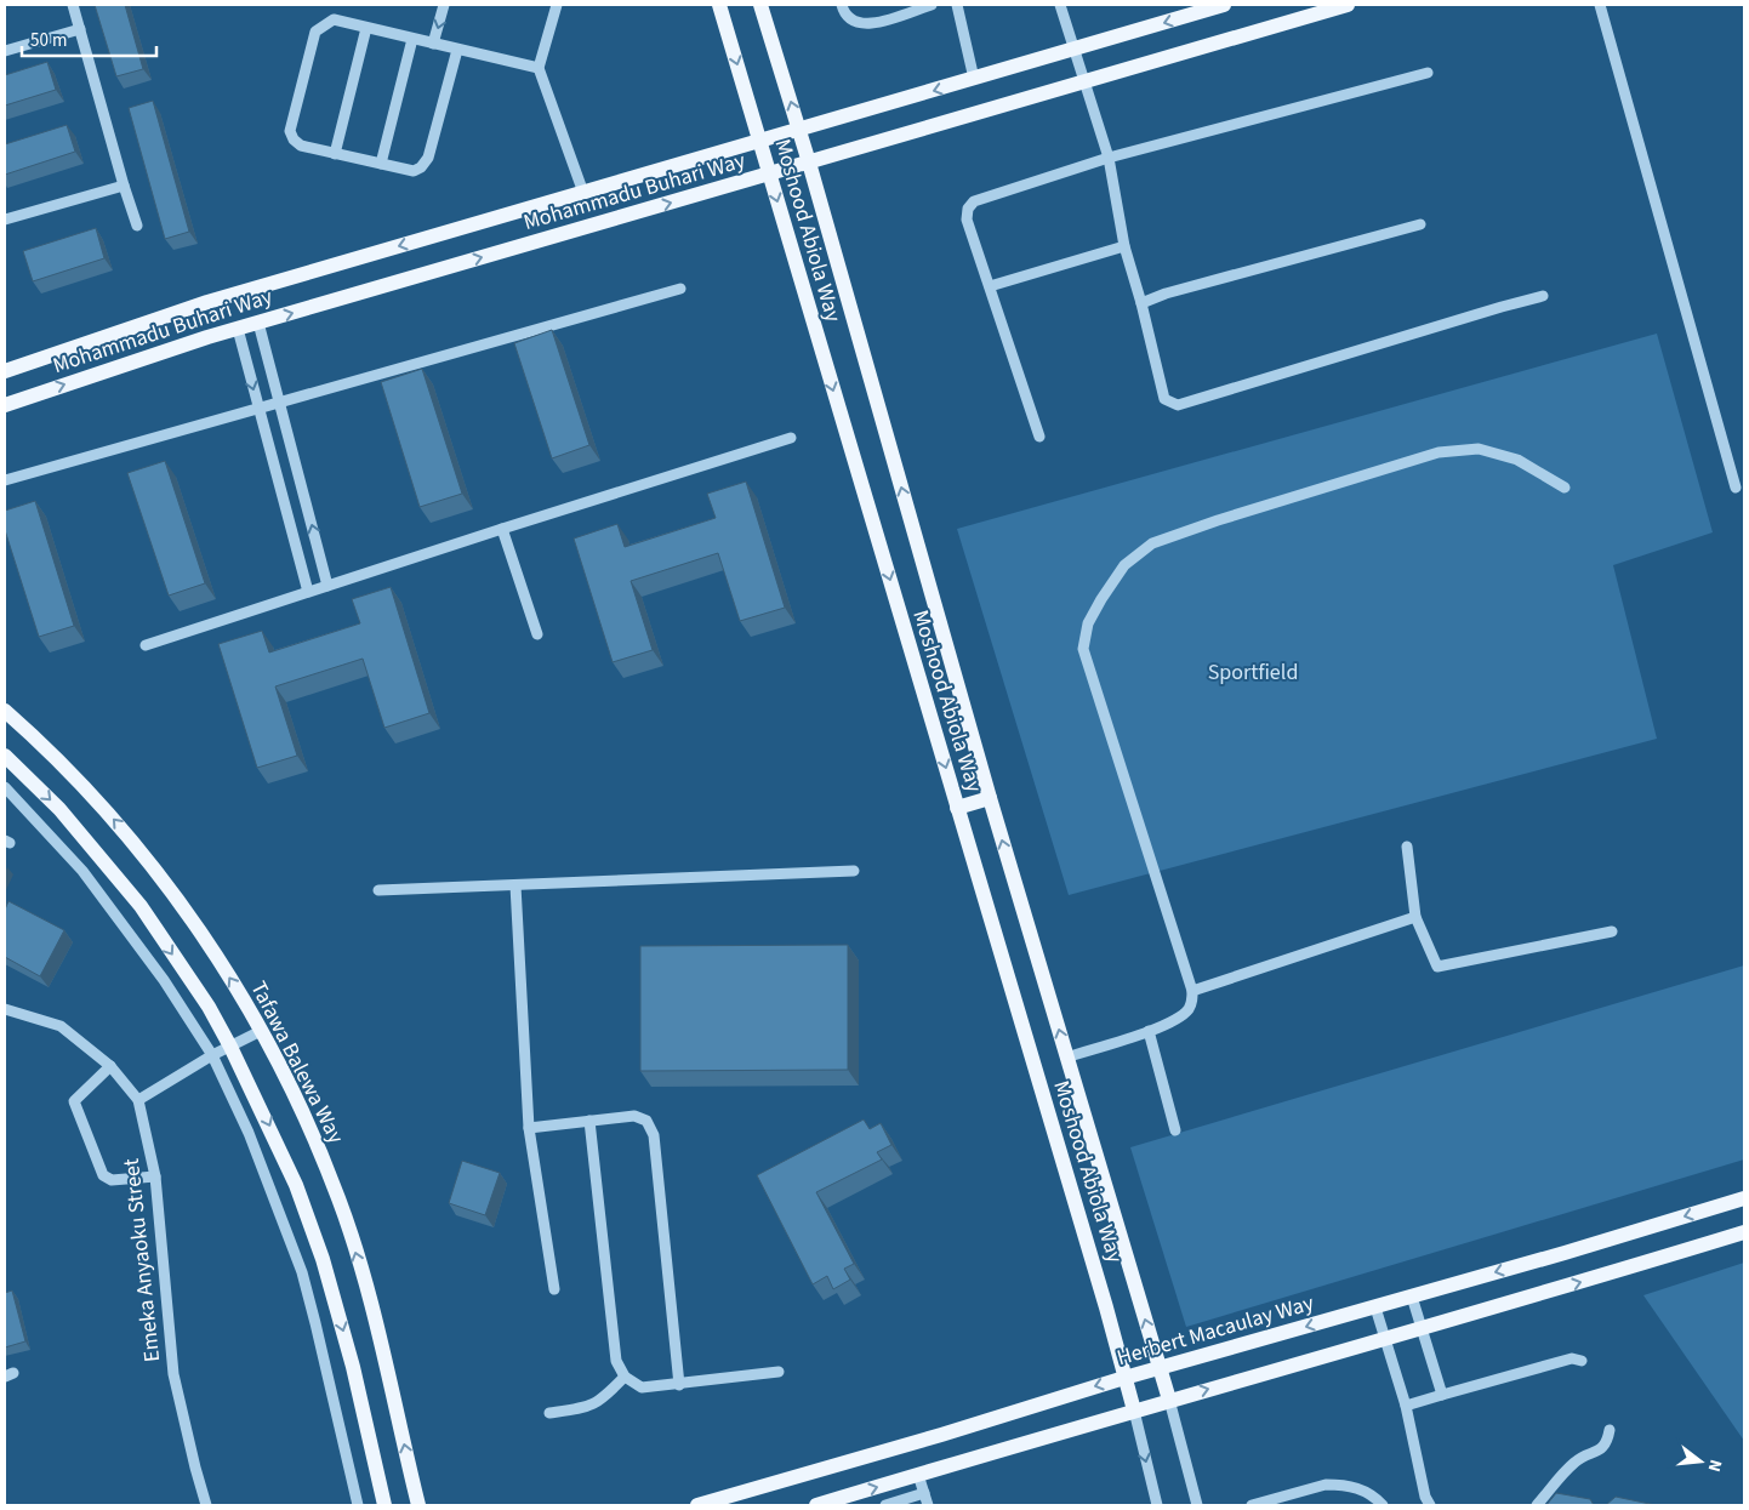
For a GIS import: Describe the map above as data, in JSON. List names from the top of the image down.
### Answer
{
  "streets": {
    "main road": [
      "Mohammadu Buhari Way",
      "Moshood Abiola Way",
      "Tafawa Balewa Way",
      "Herbert Macaulay Way"
    ],
    "street": ["Emeka Anyaoku Street"]
  },
  "crossings": [
    ["Mohammadu Buhari Way", "Moshood Abiola Way"],
    ["Moshood Abiola Way", "Herbert Macaulay Way"]
  ],
  "parks": ["Sportfield"],
  "scale_bar": "50 m",
  "north": "right"
}
